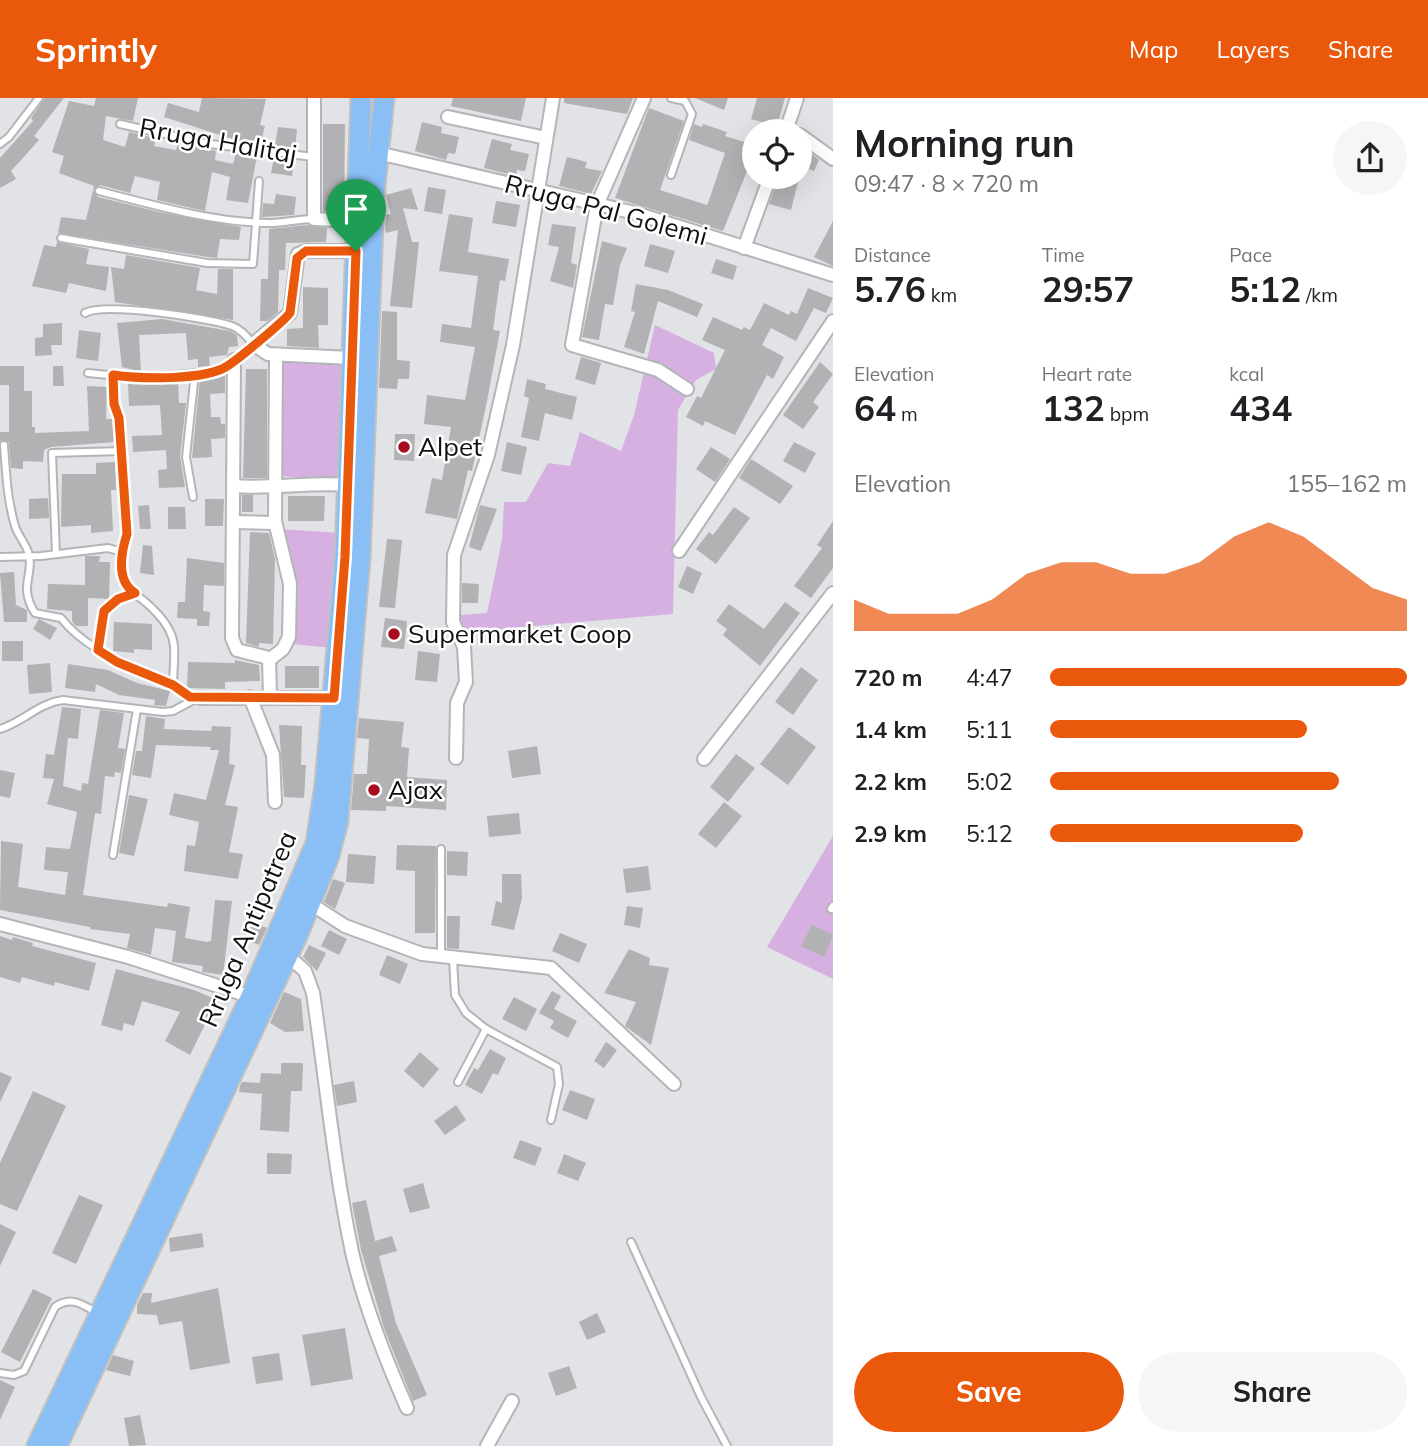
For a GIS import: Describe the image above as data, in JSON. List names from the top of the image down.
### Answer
{
  "streets": {
    "main road": ["Rruga Antipatrea"],
    "street": ["Rruga Pal Golemi"],
    "lane": ["Rruga Halitaj"]
  },
  "crossings": [
    ["Rruga Pal Golemi", "Rruga Antipatrea"]
  ],
  "places": ["Alpet", "Supermarket Coop", "Ajax"],
  "page": {
    "header": "Sprintly",
    "nav": ["Map", "Layers", "Share"],
    "heading": ["Morning run", "09:47 · 8 × 720 m"],
    "stats": [
      ["Distance", "5.76 km"],
      ["Time", "29:57"],
      ["Pace", "5:12 /km"],
      ["Elevation", "64 m"],
      ["Heart rate", "132 bpm"],
      ["kcal", "434"]
    ],
    "chart": ["Elevation", "155–162 m"],
    "list": [
      {
        "name": "720 m",
        "note": "4:47"
      },
      {
        "name": "1.4 km",
        "note": "5:11"
      },
      {
        "name": "2.2 km",
        "note": "5:02"
      },
      {
        "name": "2.9 km",
        "note": "5:12"
      }
    ],
    "buttons": ["Save", "Share"]
  }
}
